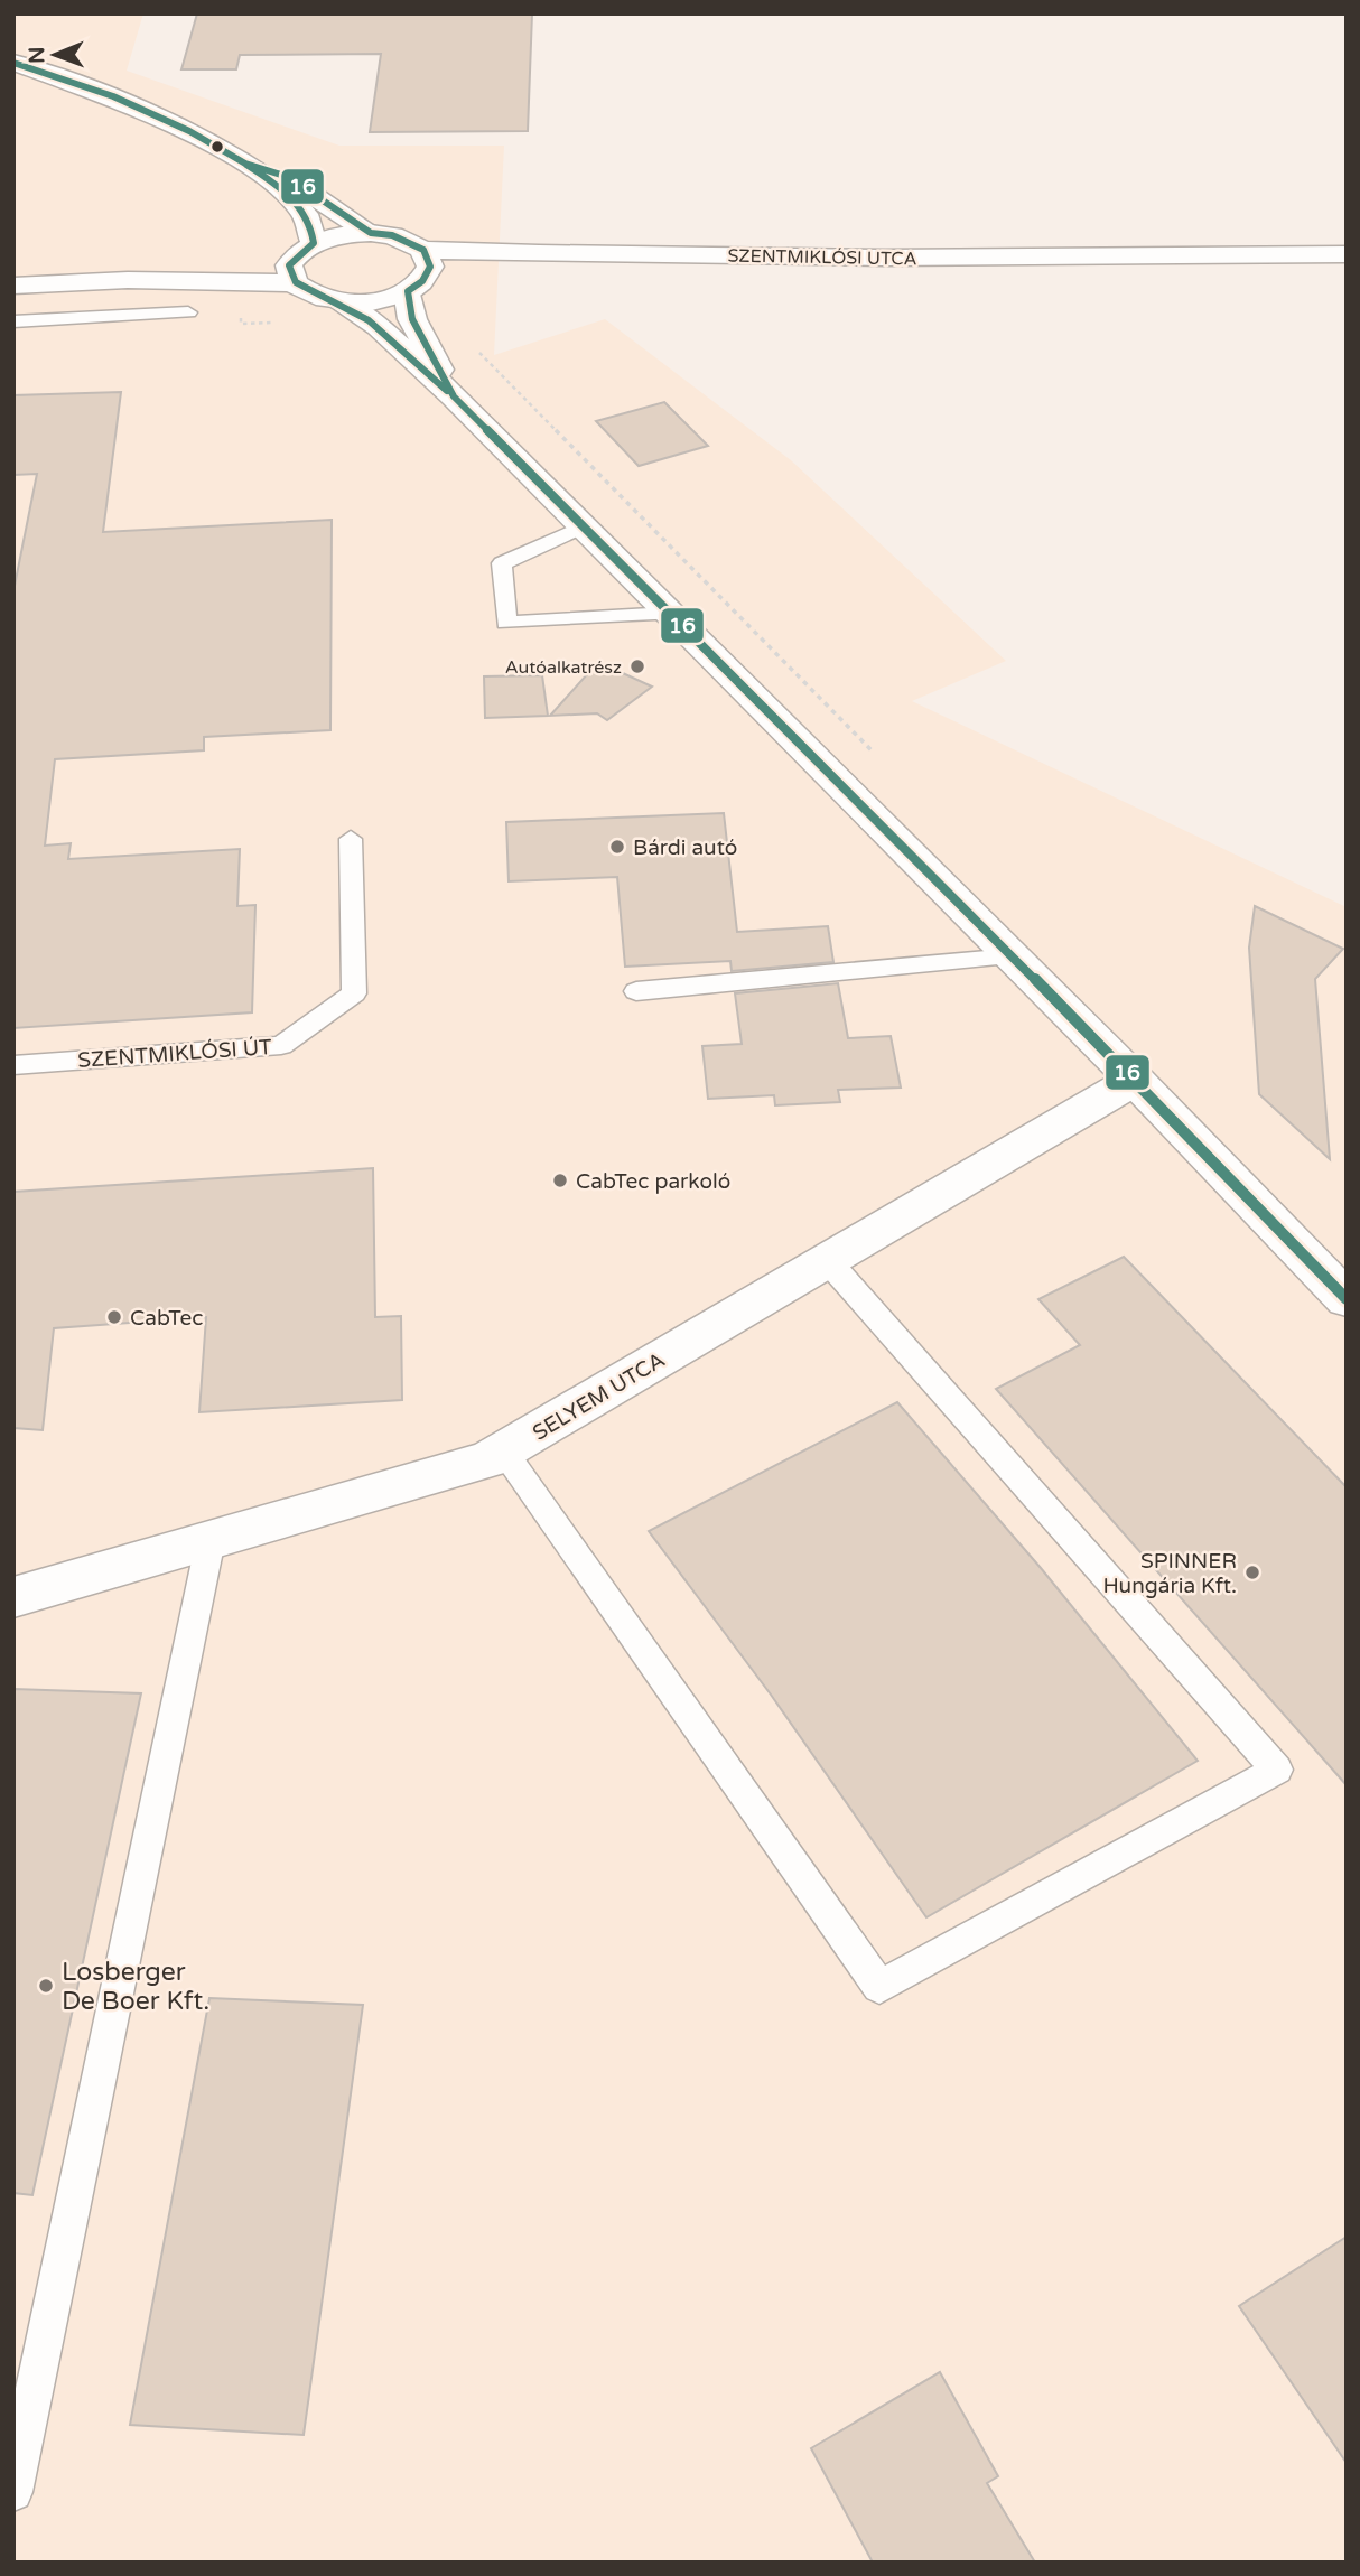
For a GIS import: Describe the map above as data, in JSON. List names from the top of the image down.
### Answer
{
  "streets": {
    "street": ["SZENTMIKLÓSI UTCA", "SELYEM UTCA"],
    "lane": ["SZENTMIKLÓSI ÚT"]
  },
  "places": [
    "Autóalkatrész",
    "Bárdi autó",
    "CabTec parkoló",
    "CabTec",
    "SPINNER Hungária Kft.",
    "Losberger De Boer Kft."
  ],
  "lines": ["transit line 16"],
  "north": "left"
}
